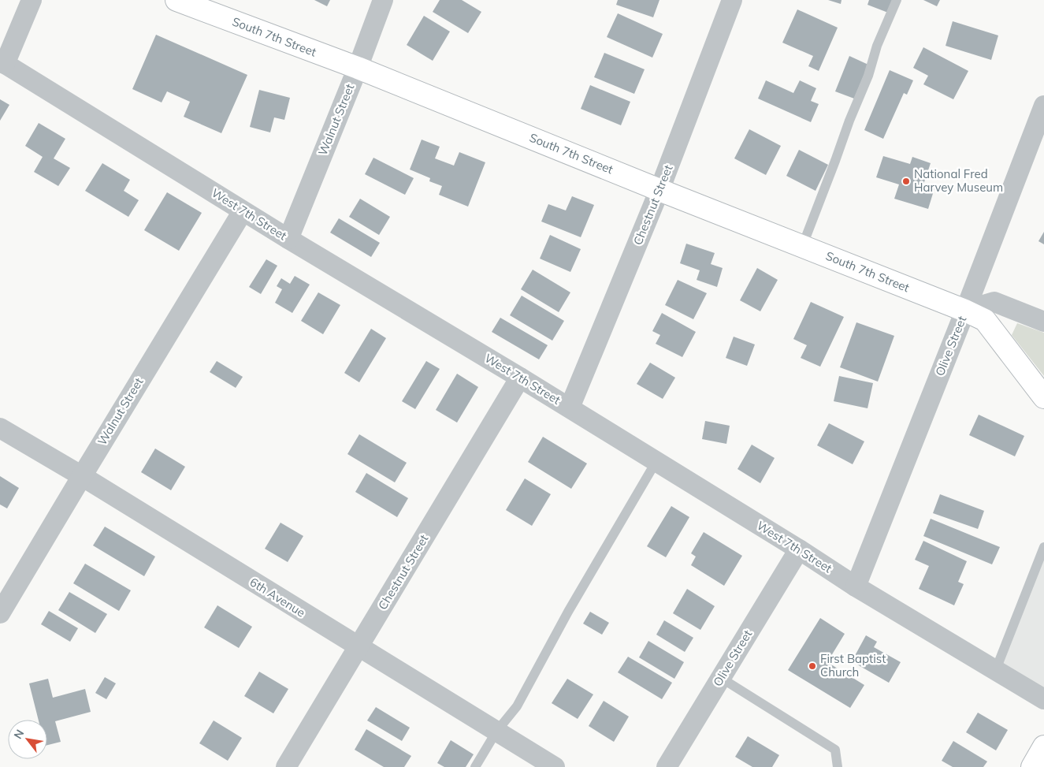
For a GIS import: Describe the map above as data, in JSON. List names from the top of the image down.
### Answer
{
  "streets": {
    "street": [
      "South 7th Street",
      "Walnut Street",
      "Chestnut Street",
      "West 7th Street",
      "Olive Street",
      "6th Avenue"
    ]
  },
  "crossings": [
    ["South 7th Street", "Walnut Street"],
    ["South 7th Street", "Chestnut Street"],
    ["South 7th Street", "Olive Street"],
    ["Walnut Street", "West 7th Street"],
    ["Walnut Street", "6th Avenue"],
    ["Chestnut Street", "West 7th Street"],
    ["Chestnut Street", "6th Avenue"],
    ["West 7th Street", "Olive Street"]
  ],
  "places": ["National Fred Harvey Museum", "First Baptist Church"],
  "north": "top left"
}
